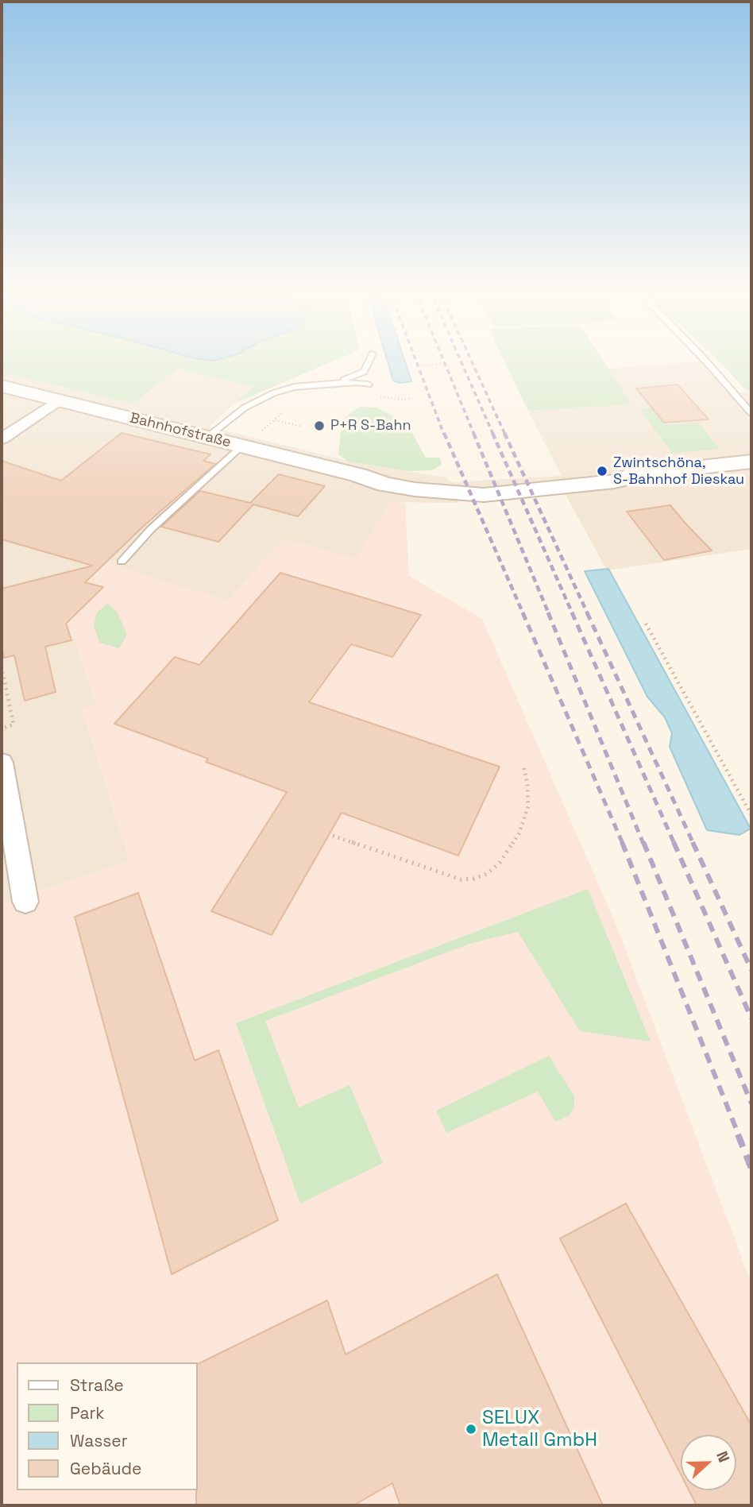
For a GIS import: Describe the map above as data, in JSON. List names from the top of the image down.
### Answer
{
  "streets": {
    "street": ["Bahnhofstraße"]
  },
  "places": ["P+R S-Bahn", "Zwintschöna, S-Bahnhof Dieskau", "SELUX Metall GmbH"],
  "legend": [
    "Straße",
    "Park",
    "Wasser",
    "Gebäude"
  ],
  "north": "right"
}
